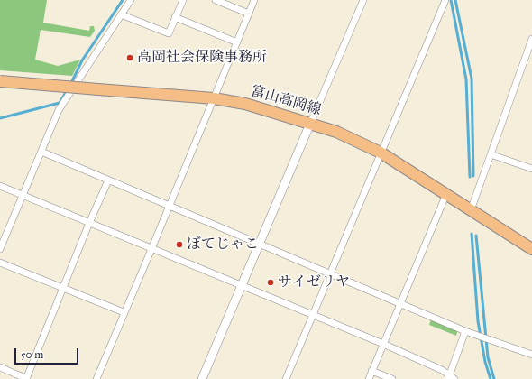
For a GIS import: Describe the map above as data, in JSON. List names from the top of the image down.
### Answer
{
  "streets": {
    "main road": ["富山高岡線"]
  },
  "places": ["高岡社会保険事務所", "ぼてじゃこ", "サイゼリヤ"],
  "scale_bar": "50 m"
}
